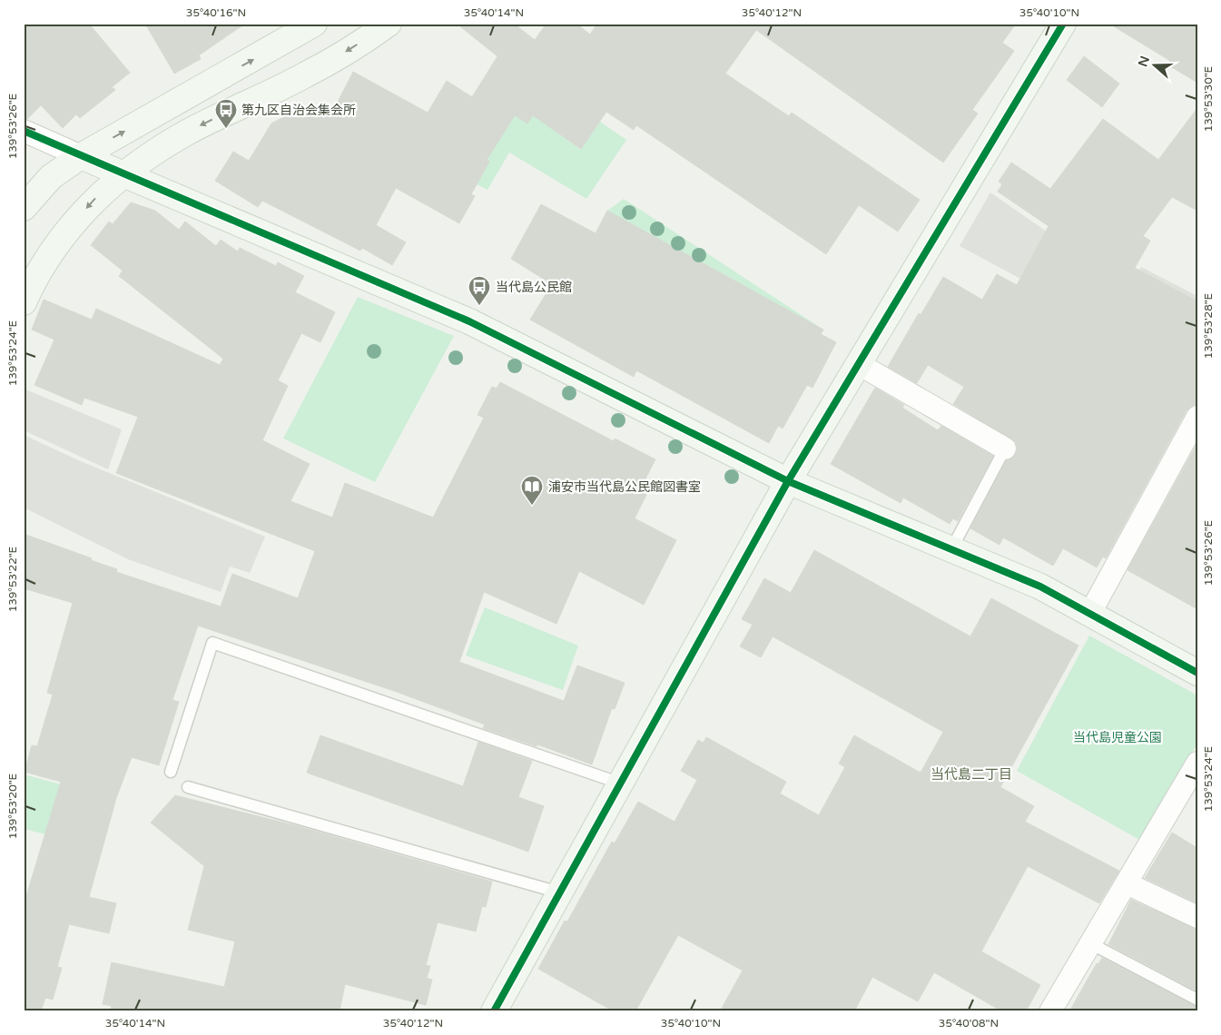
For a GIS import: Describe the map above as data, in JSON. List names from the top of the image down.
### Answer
{
  "districts": ["当代島二丁目"],
  "parks": ["当代島児童公園"],
  "places": {
    "bus stop": ["第九区自治会集会所", "当代島公民館"],
    "library": ["浦安市当代島公民館図書室"]
  },
  "north": "left",
  "coordinates": [
    "35°40'16\"N",
    "35°40'14\"N",
    "35°40'12\"N",
    "35°40'10\"N",
    "139°53'30\"E",
    "139°53'26\"E",
    "139°53'28\"E",
    "139°53'24\"E",
    "139°53'22\"E",
    "139°53'20\"E",
    "35°40'08\"N"
  ]
}
